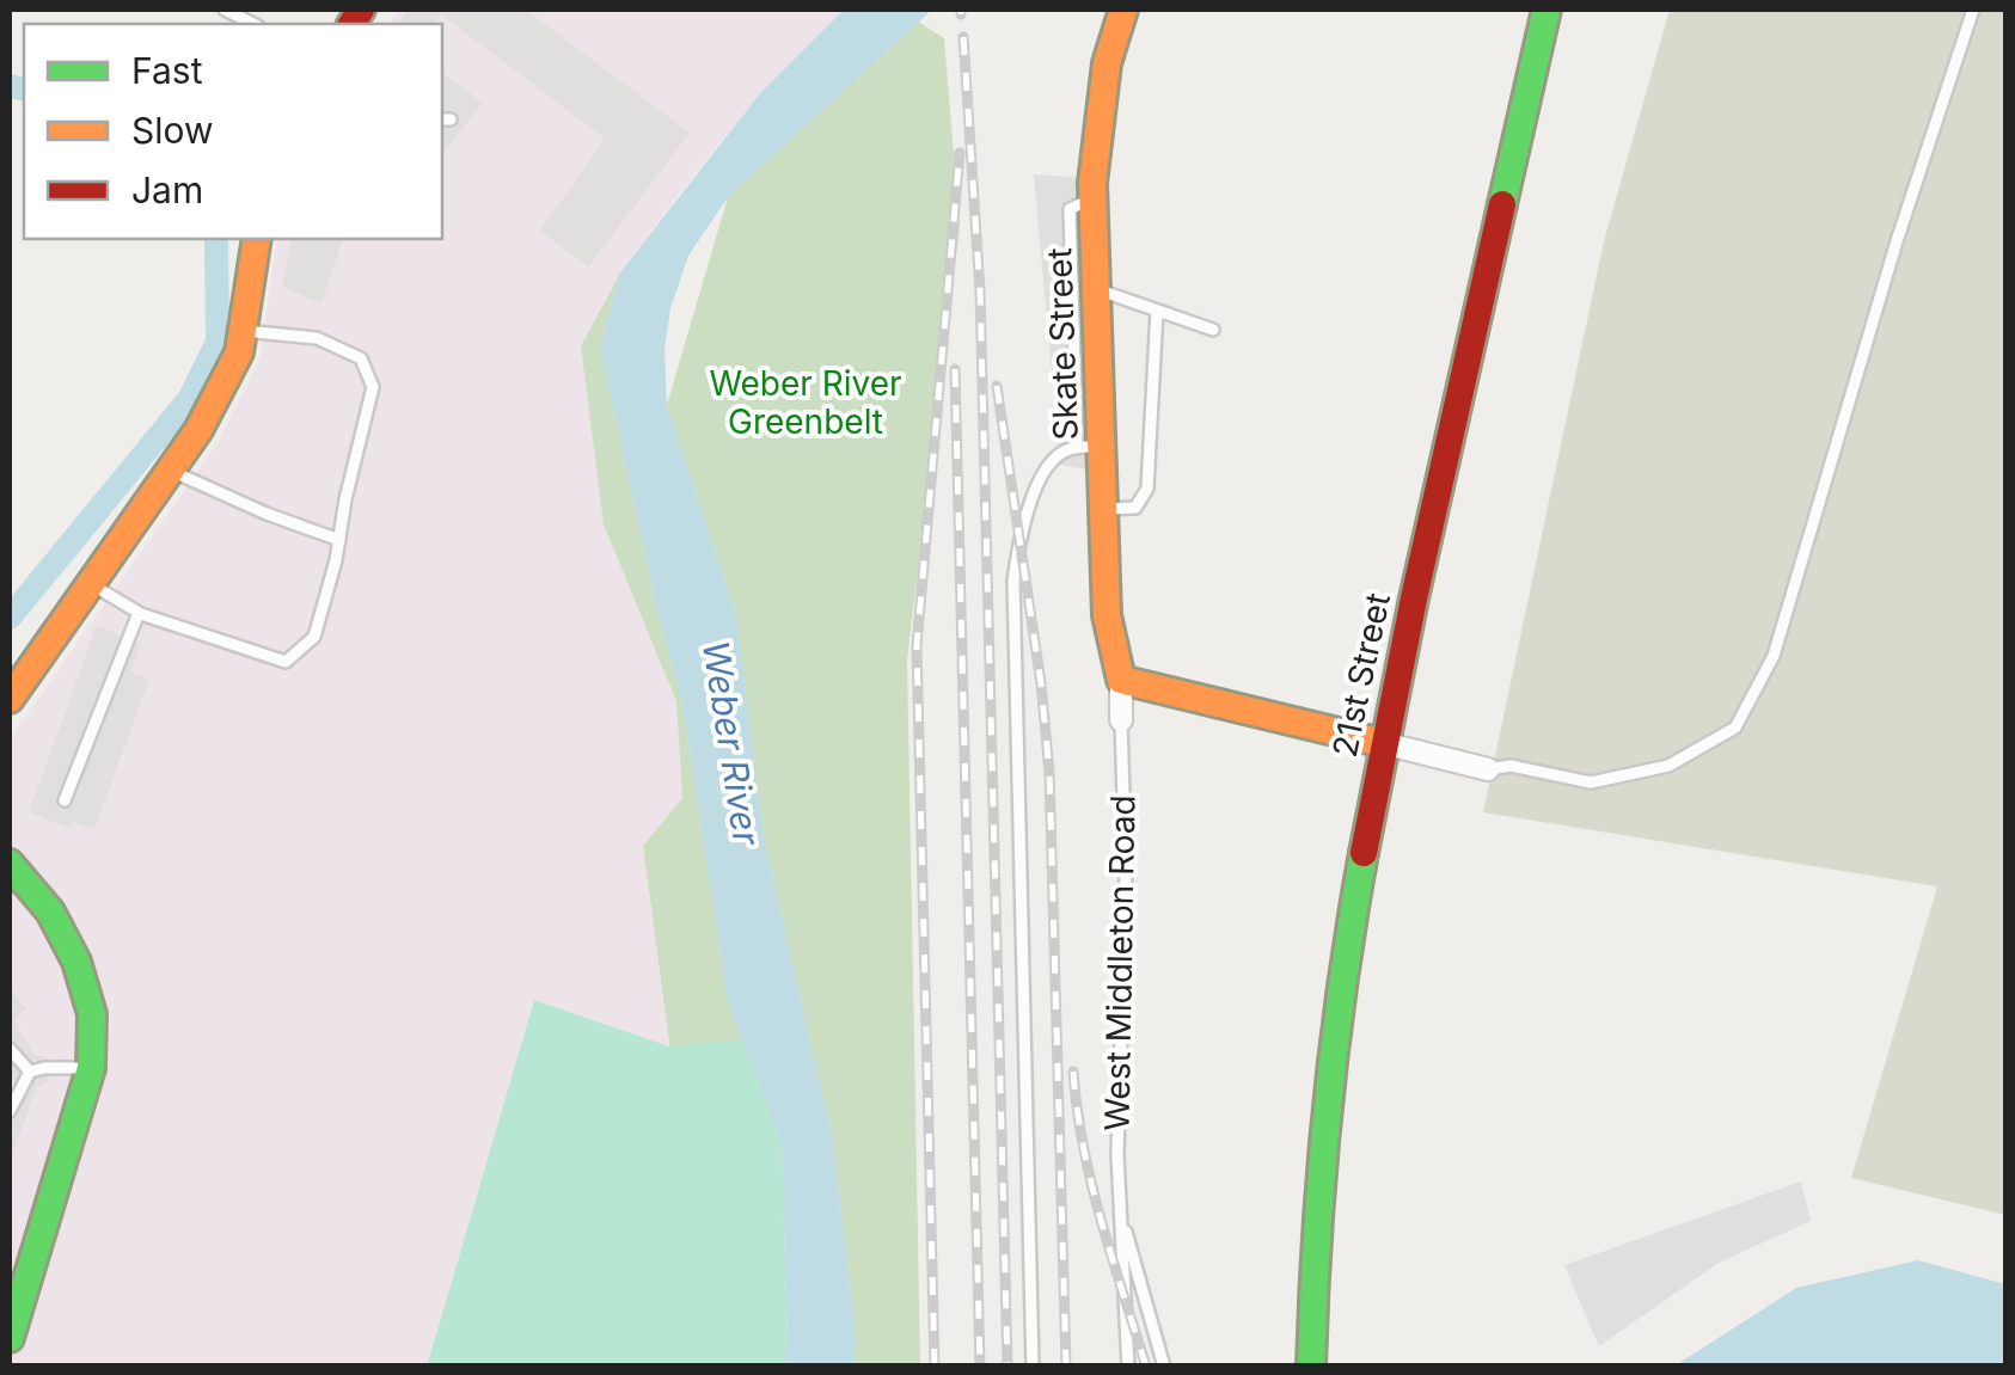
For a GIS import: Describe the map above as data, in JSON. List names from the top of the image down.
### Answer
{
  "streets": {
    "street": ["Skate Street", "21st Street"],
    "lane": ["West Middleton Road"]
  },
  "crossings": [
    ["Skate Street", "West Middleton Road"]
  ],
  "water": ["Weber River"],
  "parks": ["Weber River Greenbelt"],
  "legend": ["Fast", "Slow", "Jam"]
}
